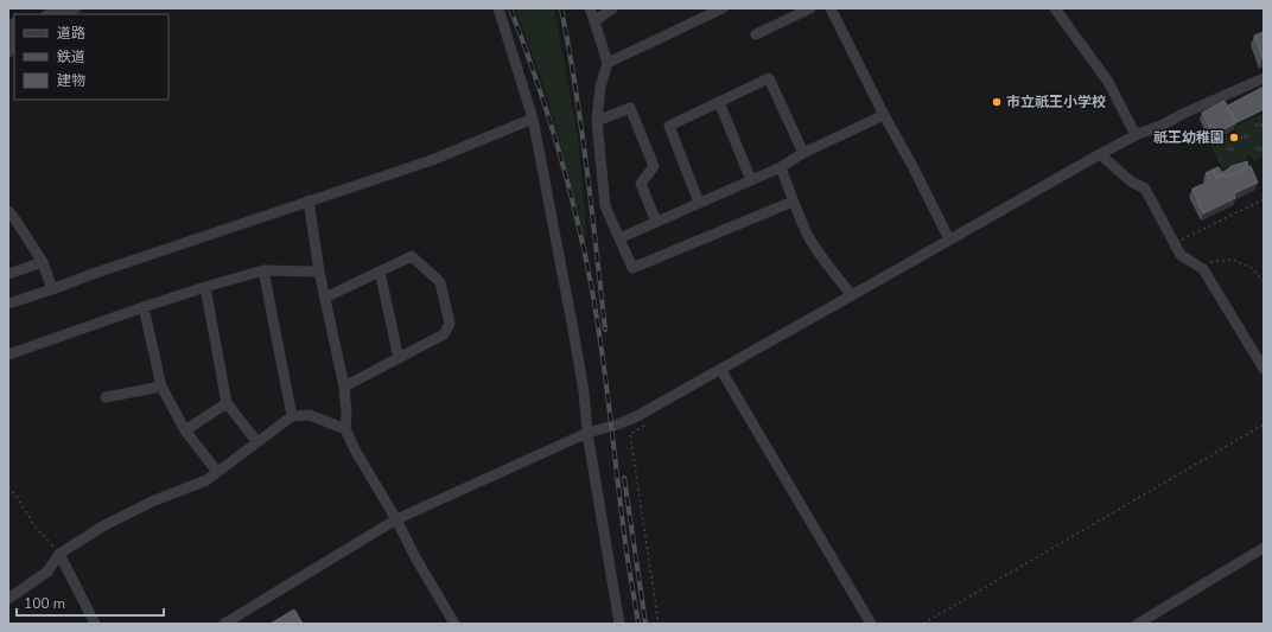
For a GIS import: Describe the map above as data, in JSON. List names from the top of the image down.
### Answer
{
  "places": ["市立祇王小学校", "祇王幼稚園"],
  "legend": ["道路", "鉄道", "建物"],
  "scale_bar": "100 m"
}
